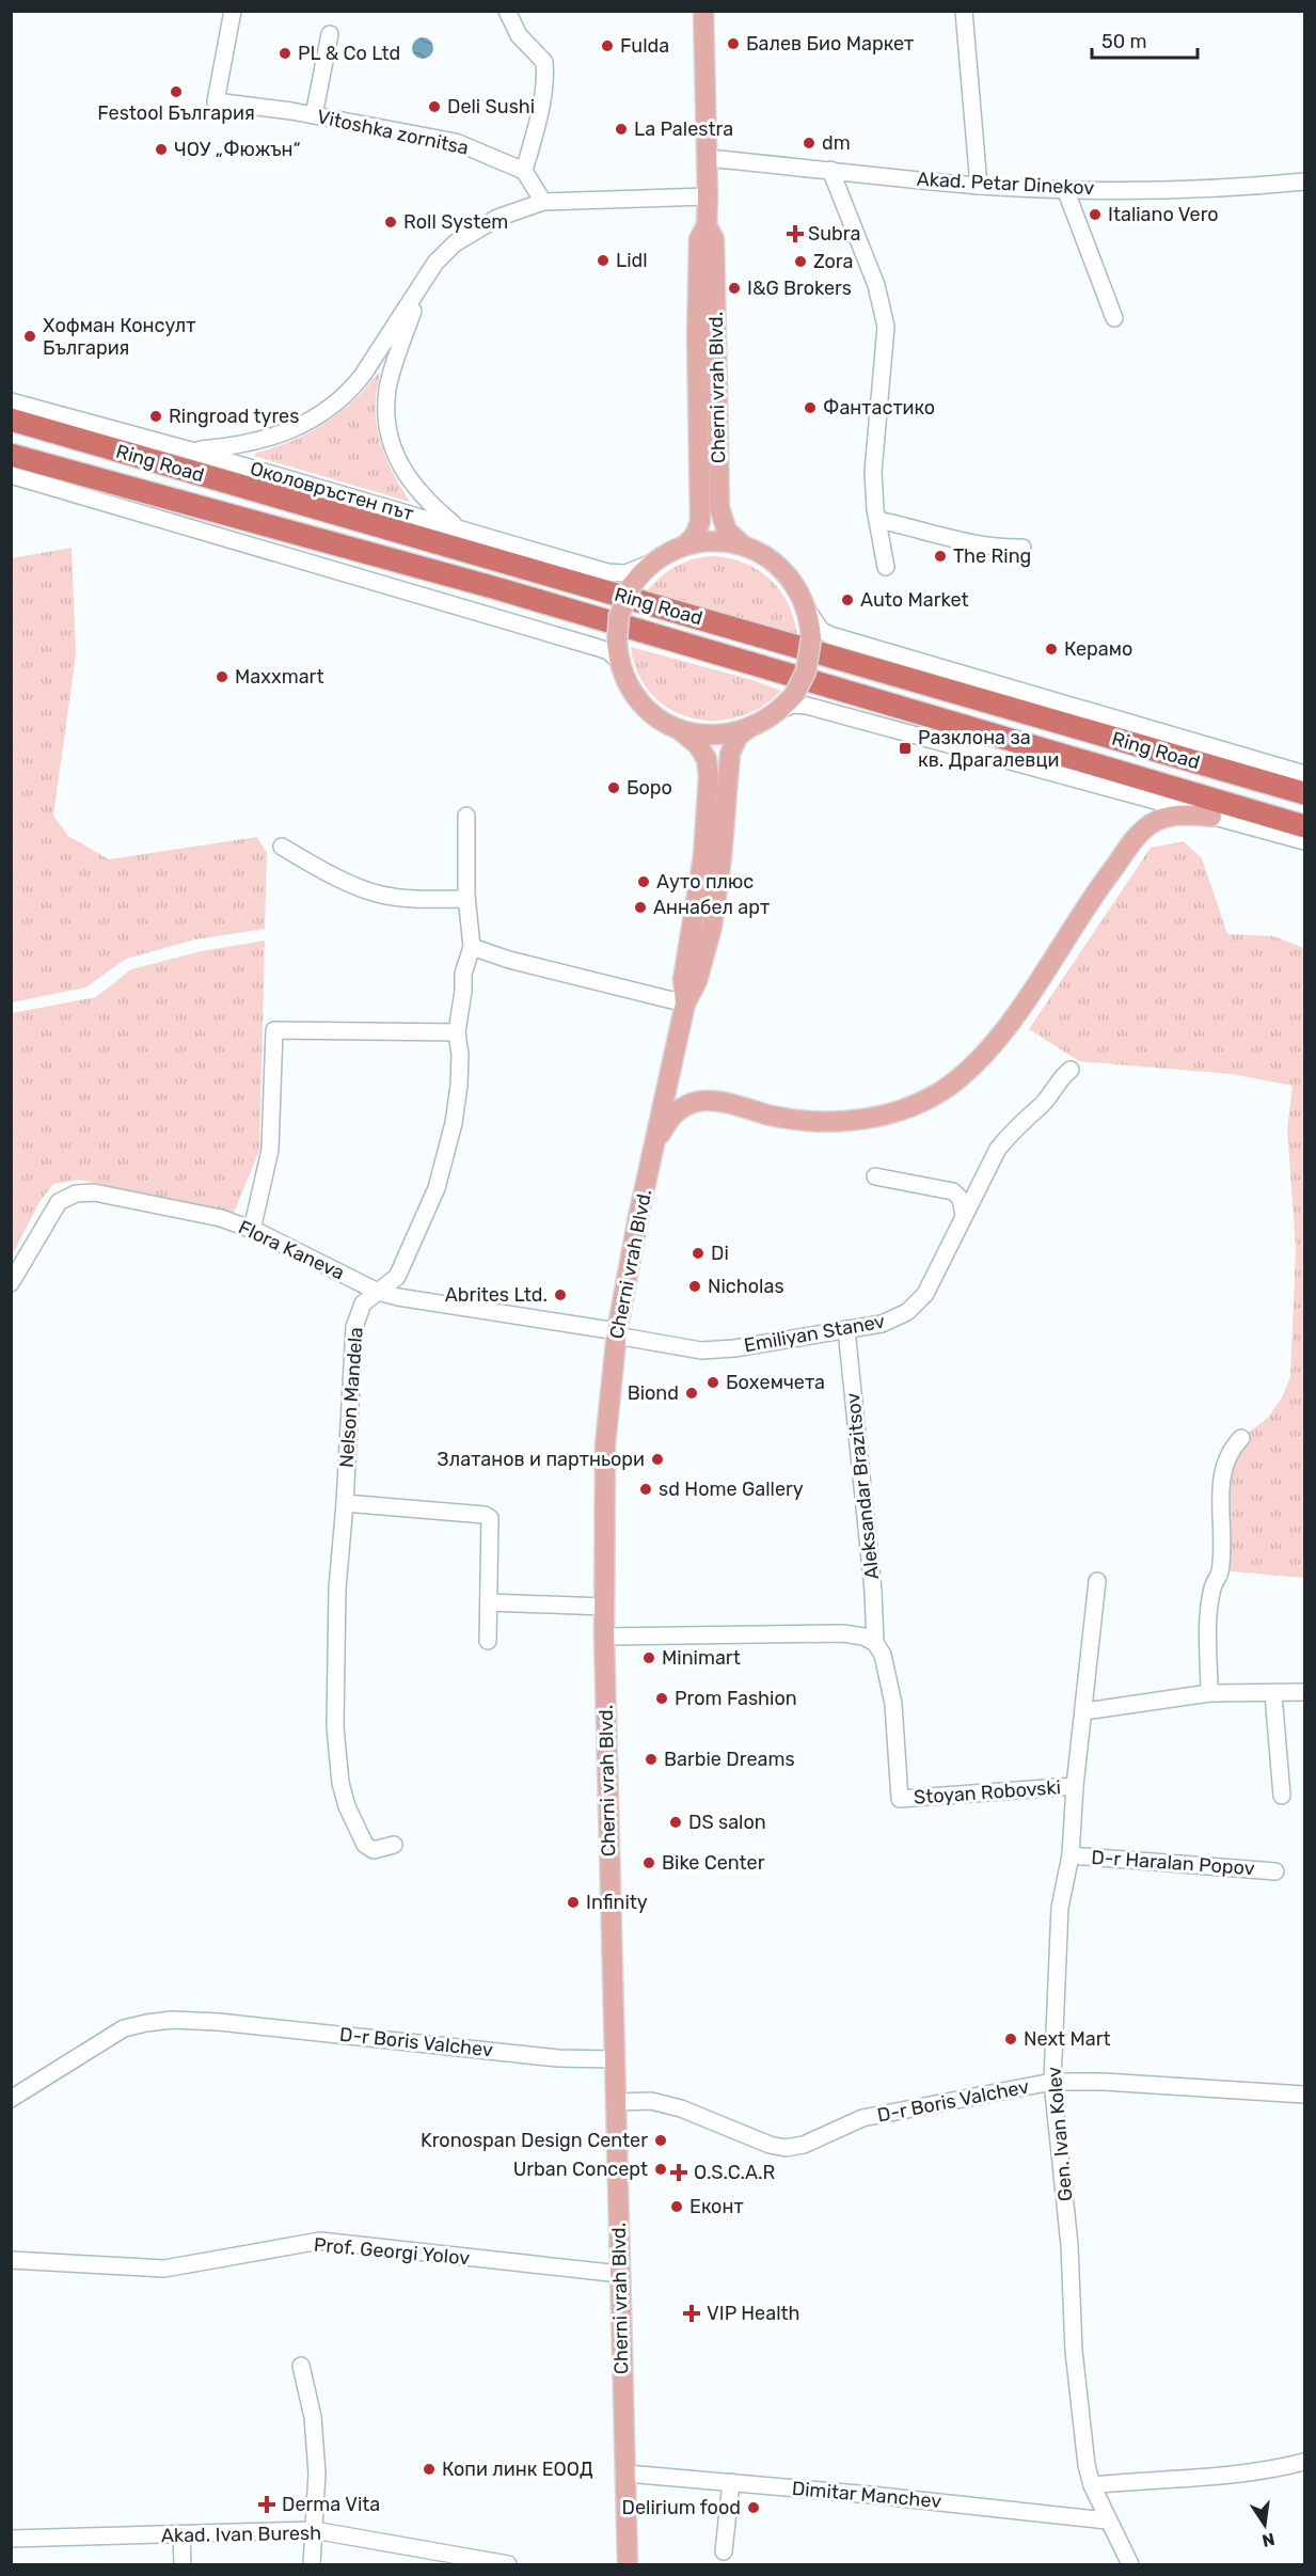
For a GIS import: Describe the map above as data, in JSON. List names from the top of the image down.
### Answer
{
  "streets": {
    "highway": ["Ring Road"],
    "main road": ["Cherni vrah Blvd."],
    "street": [
      "Vitoshka zornitsa",
      "Akad. Petar Dinekov",
      "Околовръстен път",
      "Flora Kaneva",
      "Emiliyan Stanev",
      "Nelson Mandela",
      "Aleksandar Brazitsov",
      "Stoyan Robovski",
      "D-r Haralan Popov",
      "D-r Boris Valchev",
      "Gen. Ivan Kolev",
      "Prof. Georgi Yolov",
      "Dimitar Manchev",
      "Akad. Ivan Buresh"
    ]
  },
  "crossings": [
    ["Akad. Petar Dinekov", "Cherni vrah Blvd."],
    ["Cherni vrah Blvd.", "Ring Road"],
    ["Cherni vrah Blvd.", "Околовръстен път"],
    ["Cherni vrah Blvd.", "Flora Kaneva"],
    ["Cherni vrah Blvd.", "Emiliyan Stanev"],
    ["Cherni vrah Blvd.", "D-r Boris Valchev"],
    ["Cherni vrah Blvd.", "Prof. Georgi Yolov"],
    ["Cherni vrah Blvd.", "Dimitar Manchev"],
    ["Ring Road", "Околовръстен път"],
    ["Flora Kaneva", "Emiliyan Stanev"],
    ["Flora Kaneva", "Nelson Mandela"],
    ["Emiliyan Stanev", "Aleksandar Brazitsov"],
    ["Aleksandar Brazitsov", "Stoyan Robovski"],
    ["Stoyan Robovski", "Gen. Ivan Kolev"],
    ["D-r Haralan Popov", "Gen. Ivan Kolev"],
    ["D-r Boris Valchev", "Gen. Ivan Kolev"],
    ["Gen. Ivan Kolev", "Dimitar Manchev"]
  ],
  "places": {
    "other": [
      "Балев Био Маркет",
      "Fulda",
      "PL & Co Ltd",
      "Festool България",
      "Deli Sushi",
      "La Palestra",
      "dm",
      "ЧОУ „Фюжън“",
      "Italiano Vero",
      "Roll System",
      "Lidl",
      "Zora",
      "I&G Brokers",
      "Хофман Консулт България",
      "Фантастико",
      "Ringroad tyres",
      "The Ring",
      "Auto Market",
      "Керамо",
      "Maxxmart",
      "Боро",
      "Ауто плюс",
      "Аннабел арт",
      "Di",
      "Nicholas",
      "Abrites Ltd.",
      "Бохемчета",
      "Biond",
      "Златанов и партньори",
      "sd Home Gallery",
      "Minimart",
      "Prom Fashion",
      "Barbie Dreams",
      "DS salon",
      "Bike Center",
      "Infinity",
      "Next Mart",
      "Kronospan Design Center",
      "Urban Concept",
      "Еконт",
      "Копи линк ЕООД",
      "Delirium food"
    ],
    "health": [
      "Subra",
      "O.S.C.A.R",
      "VIP Health",
      "Derma Vita"
    ],
    "transit": ["Разклона за кв. Драгалевци"]
  },
  "scale_bar": "50 m",
  "north": "bottom"
}
